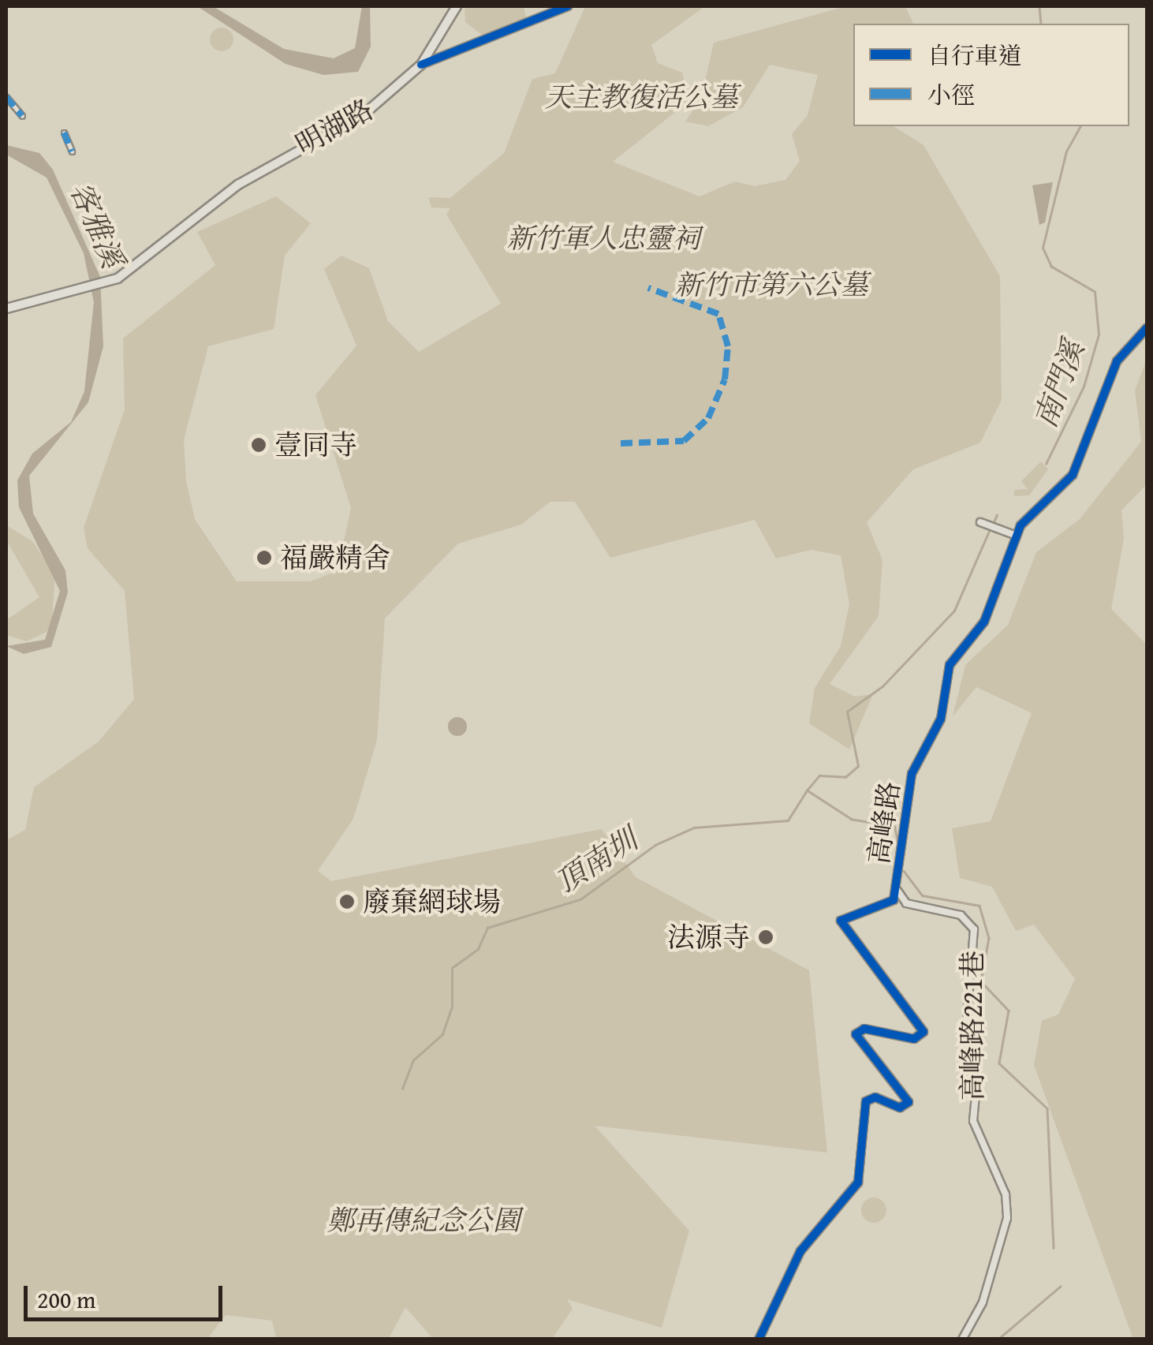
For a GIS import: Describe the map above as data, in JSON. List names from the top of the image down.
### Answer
{
  "streets": {
    "main road": ["明湖路"],
    "street": ["高峰路", "高峰路221巷"]
  },
  "crossings": [
    ["高峰路", "高峰路221巷"]
  ],
  "water": ["客雅溪", "南門溪", "頂南圳"],
  "parks": [
    "天主教復活公墓",
    "新竹軍人忠靈祠",
    "新竹市第六公墓",
    "鄭再傳紀念公園"
  ],
  "places": [
    "壹同寺",
    "福嚴精舍",
    "廢棄網球場",
    "法源寺"
  ],
  "legend": ["自行車道", "小徑"],
  "scale_bar": "200 m"
}
